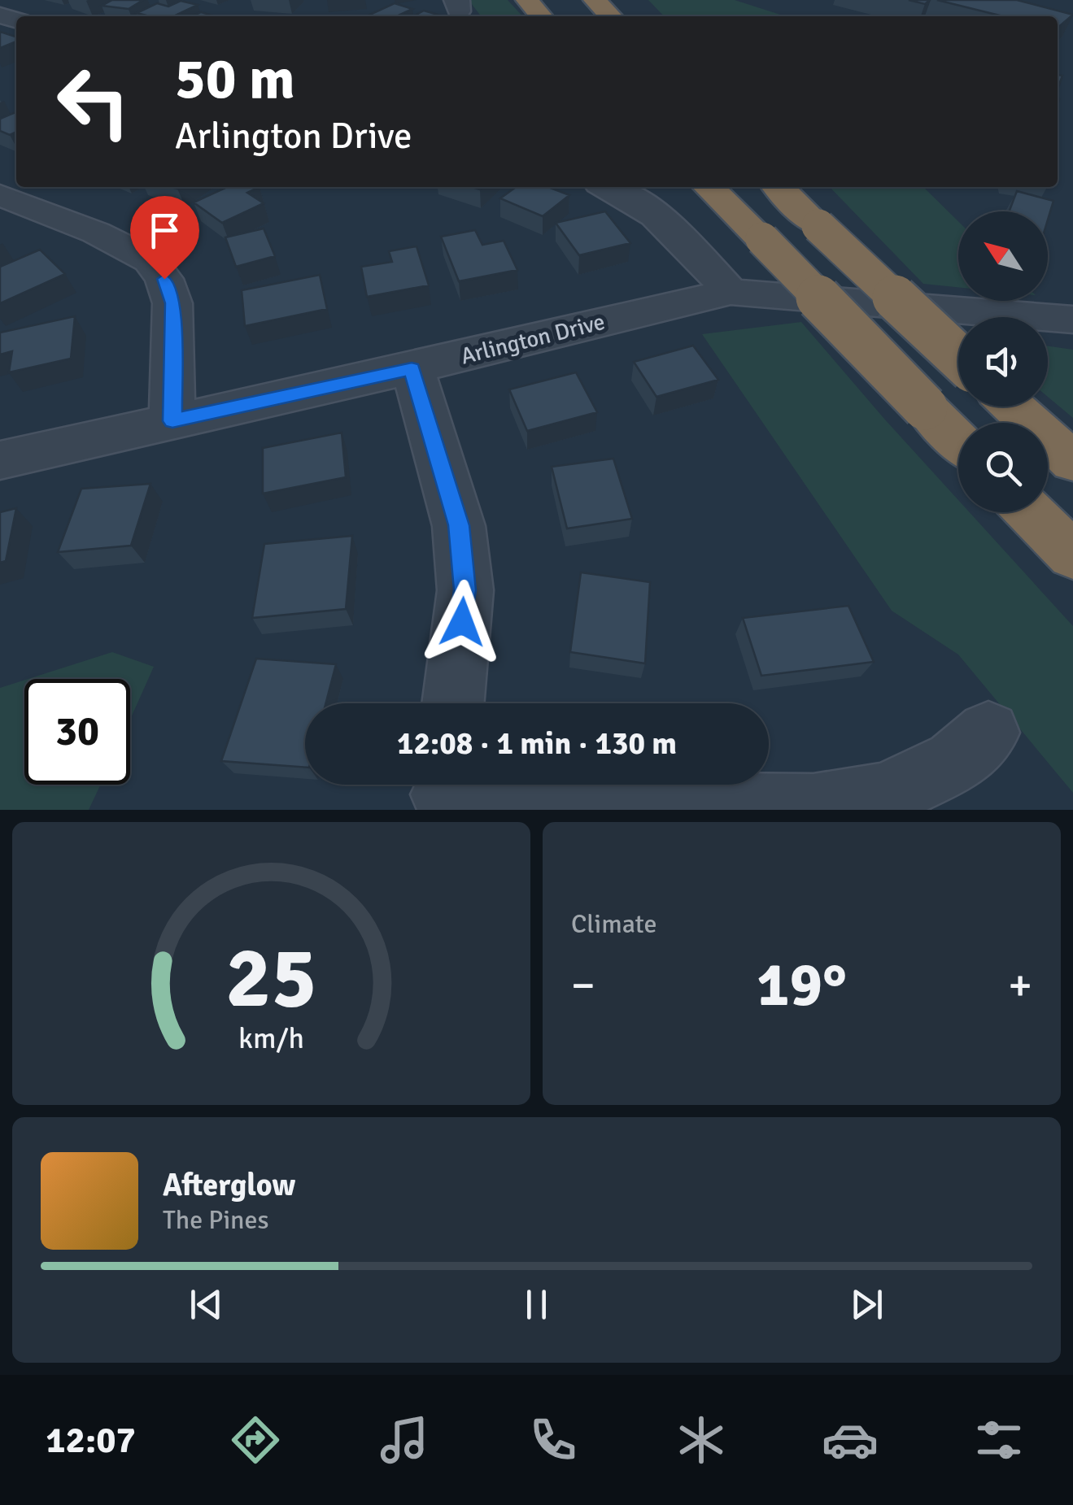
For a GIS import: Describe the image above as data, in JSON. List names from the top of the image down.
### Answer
{
  "streets": {
    "street": ["Arlington Drive"]
  },
  "north": "top left",
  "page": {
    "turn": ["50 m", "Arlington Drive"],
    "limit": "30",
    "trip": "12:08 · 1 min · 130 m",
    "tile": "Climate",
    "heat": ["−", "19°", "+"],
    "song": ["Afterglow", "The Pines"],
    "tabs": "12:07",
    "gauge": ["25", "km/h"]
  }
}
